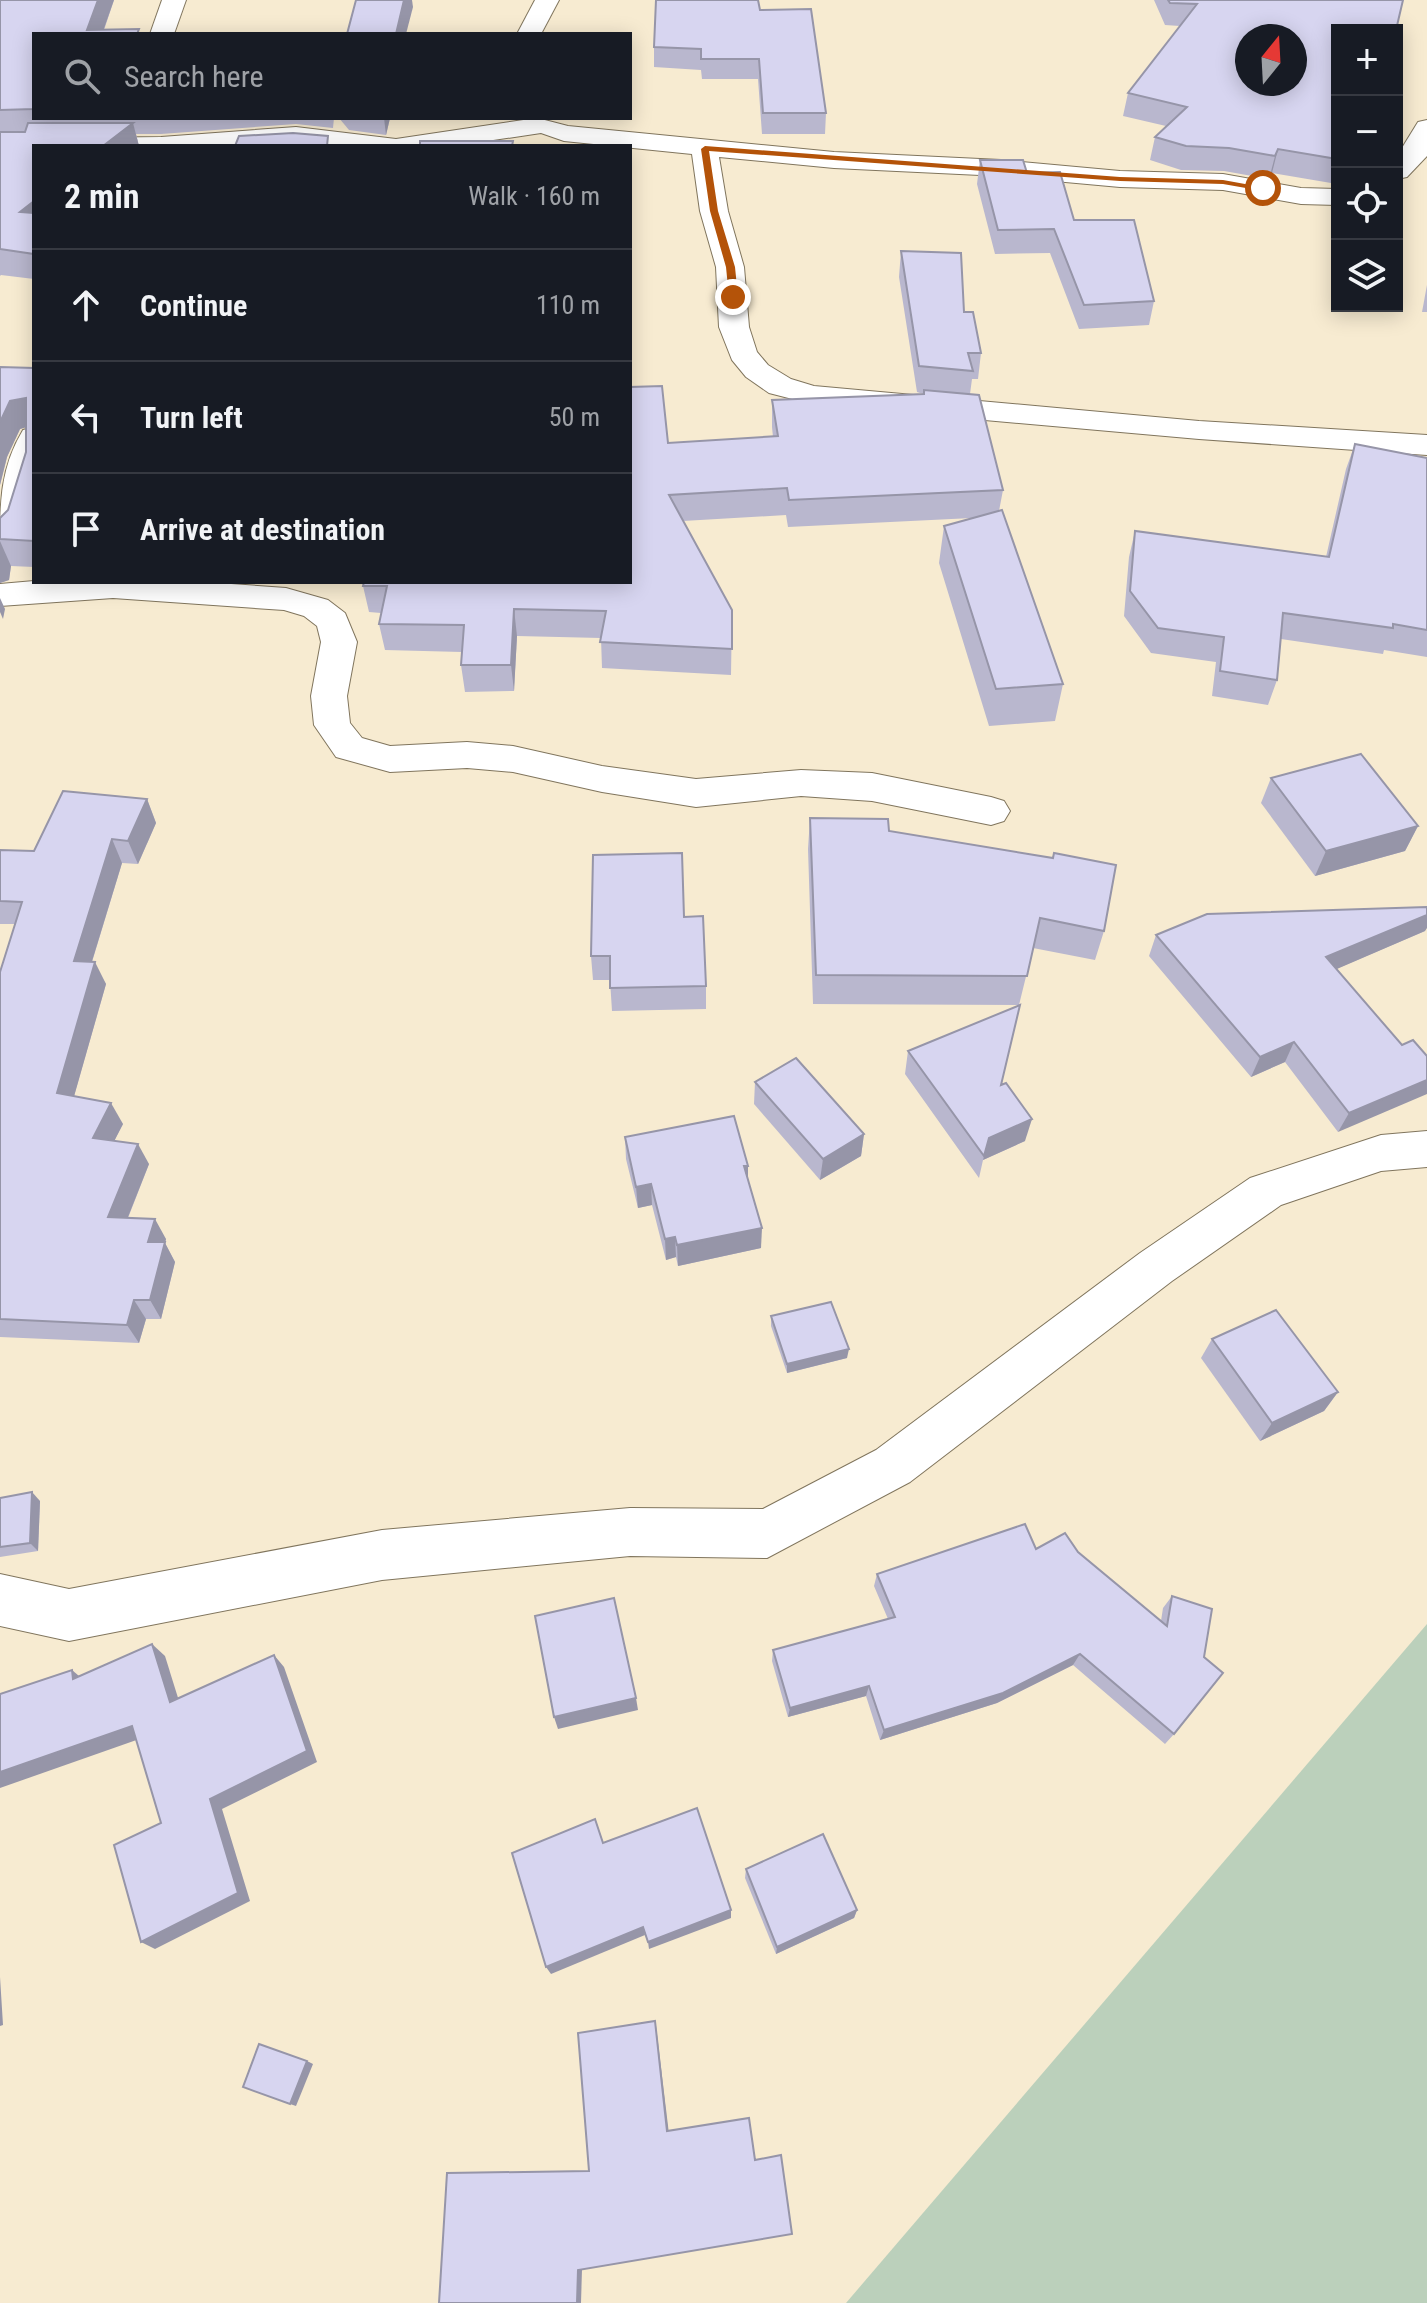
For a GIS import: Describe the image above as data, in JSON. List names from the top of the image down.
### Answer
{
  "north": "top",
  "page": {
    "map_buttons": ["+", "−"],
    "search": "Search here",
    "heading": ["2 min", "Walk · 160 m"],
    "list": [
      ["Continue", "110 m"],
      ["Turn left", "50 m"],
      "Arrive at destination"
    ]
  }
}
